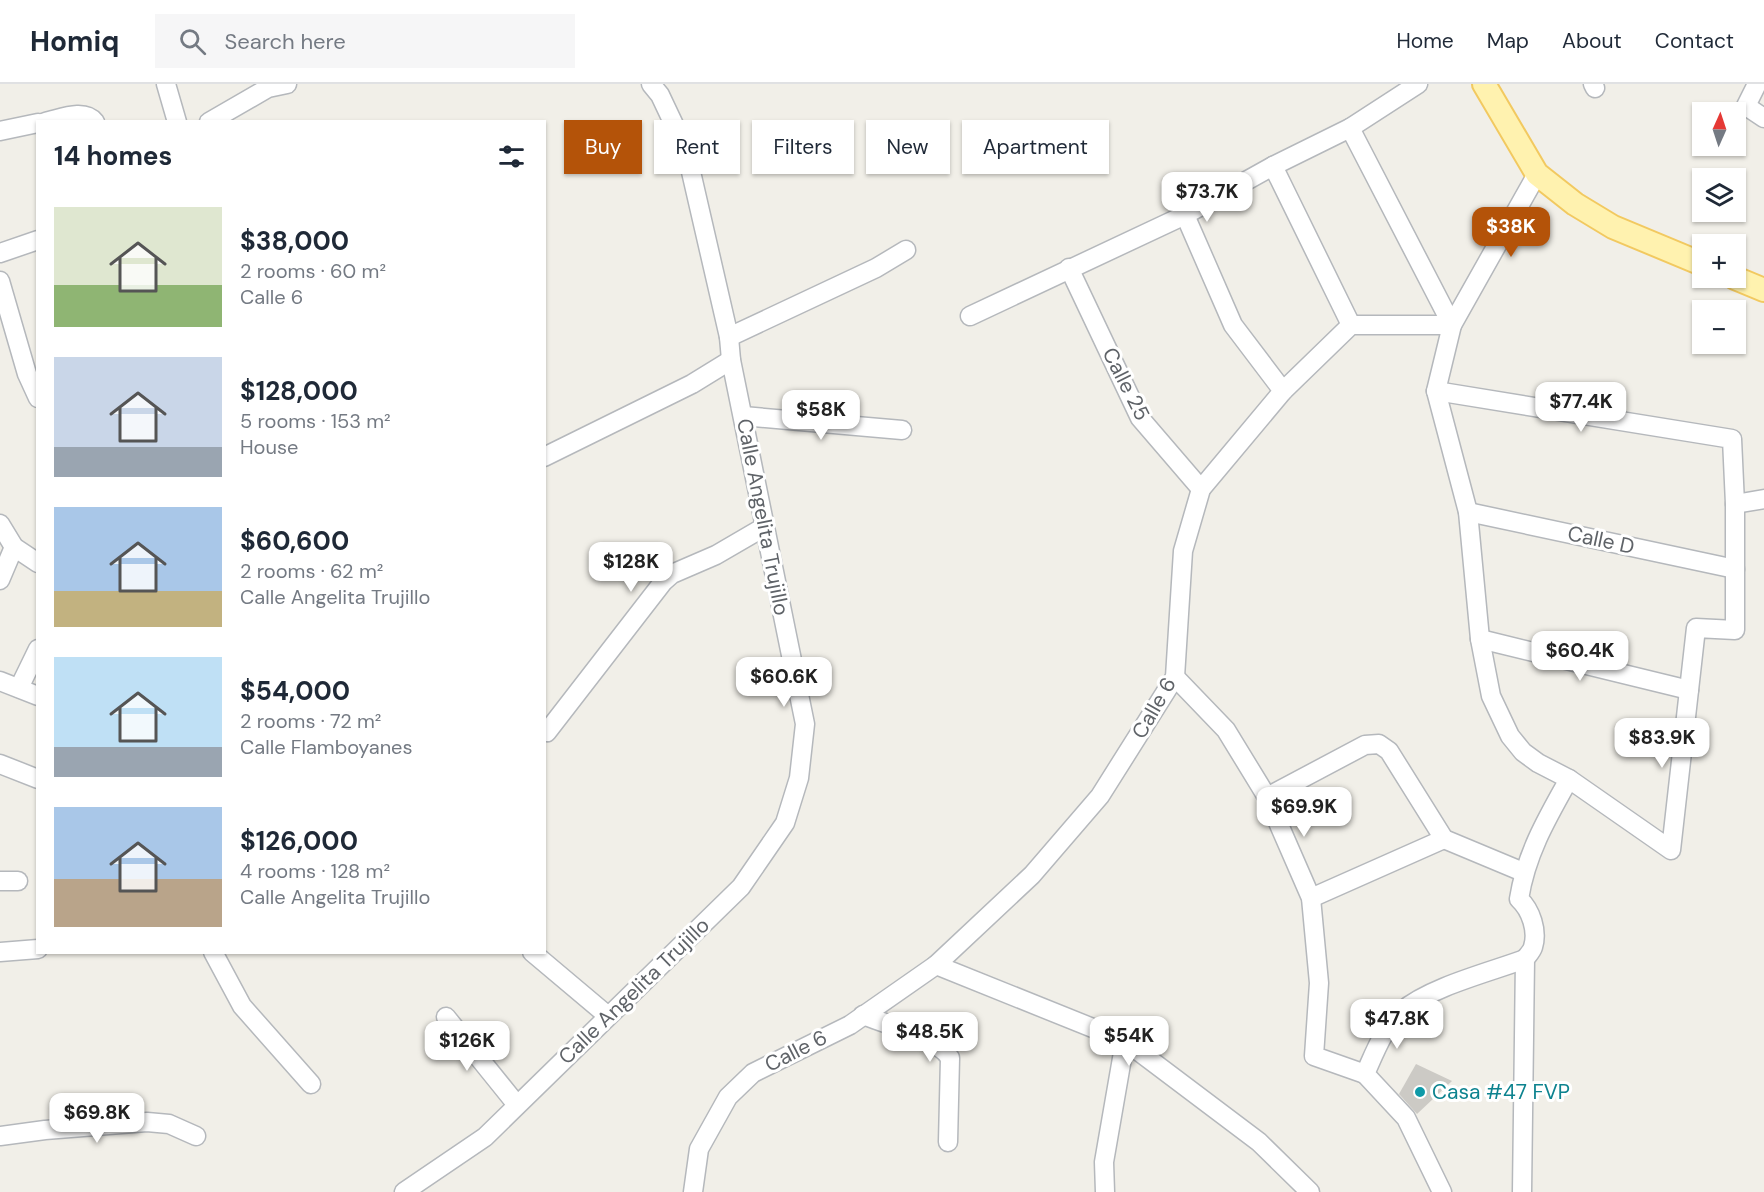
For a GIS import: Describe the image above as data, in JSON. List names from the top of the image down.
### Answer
{
  "streets": {
    "street": [
      "Calle 25",
      "Calle Angelita Trujillo",
      "Calle D",
      "Calle 6"
    ]
  },
  "crossings": [
    ["Calle 25", "Calle 6"]
  ],
  "places": ["Casa #47 FVP"],
  "north": "top",
  "page": {
    "header": "Homiq",
    "search": "Search here",
    "nav": [
      "Home",
      "Map",
      "About",
      "Contact"
    ],
    "map_buttons": ["+", "−"],
    "chip": [
      "Buy",
      "Rent",
      "Filters",
      "New",
      "Apartment"
    ],
    "heading": "14 homes",
    "price": [
      "$73.7K",
      "$38K",
      "$77.4K",
      "$58K",
      "$128K",
      "$60.4K",
      "$60.6K",
      "$83.9K",
      "$69.9K",
      "$47.8K",
      "$48.5K",
      "$54K",
      "$126K",
      "$69.8K"
    ],
    "list": [
      {
        "name": "$38,000",
        "note": "2 rooms · 60 m² · Calle 6"
      },
      {
        "name": "$128,000",
        "note": "5 rooms · 153 m² · House"
      },
      {
        "name": "$60,600",
        "note": "2 rooms · 62 m² · Calle Angelita Trujillo"
      },
      {
        "name": "$54,000",
        "note": "2 rooms · 72 m² · Calle Flamboyanes"
      },
      {
        "name": "$126,000",
        "note": "4 rooms · 128 m² · Calle Angelita Trujillo"
      }
    ]
  }
}
